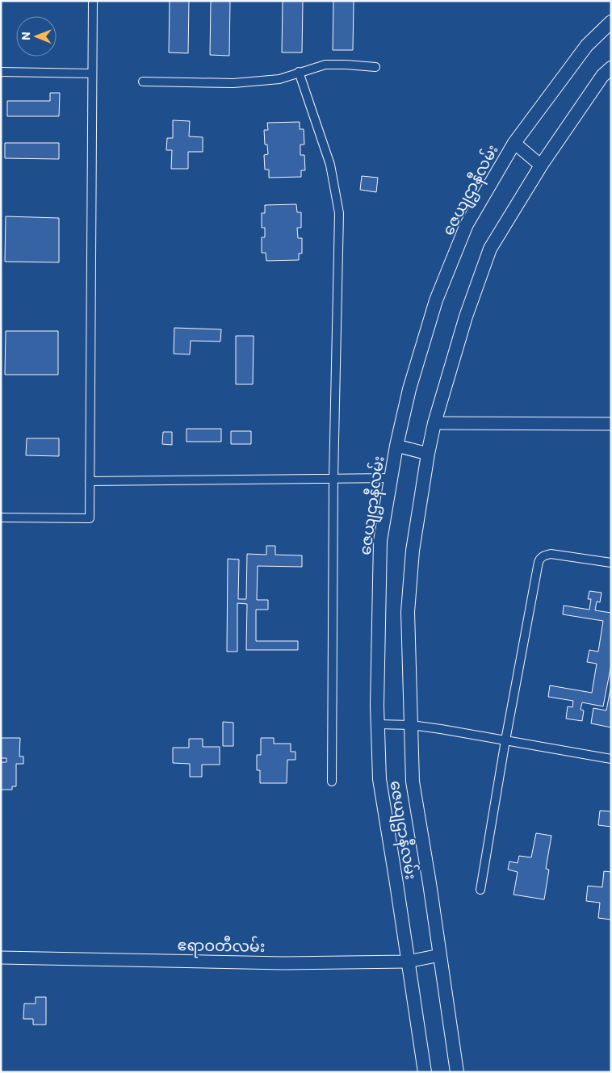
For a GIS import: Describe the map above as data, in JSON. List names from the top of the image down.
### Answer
{
  "streets": {
    "main road": ["ဇေယျဌာနီလမ်း"],
    "street": ["ဧရာဝတီလမ်း"]
  },
  "crossings": [
    ["ဇေယျဌာနီလမ်း", "ဧရာဝတီလမ်း"]
  ],
  "north": "left"
}
